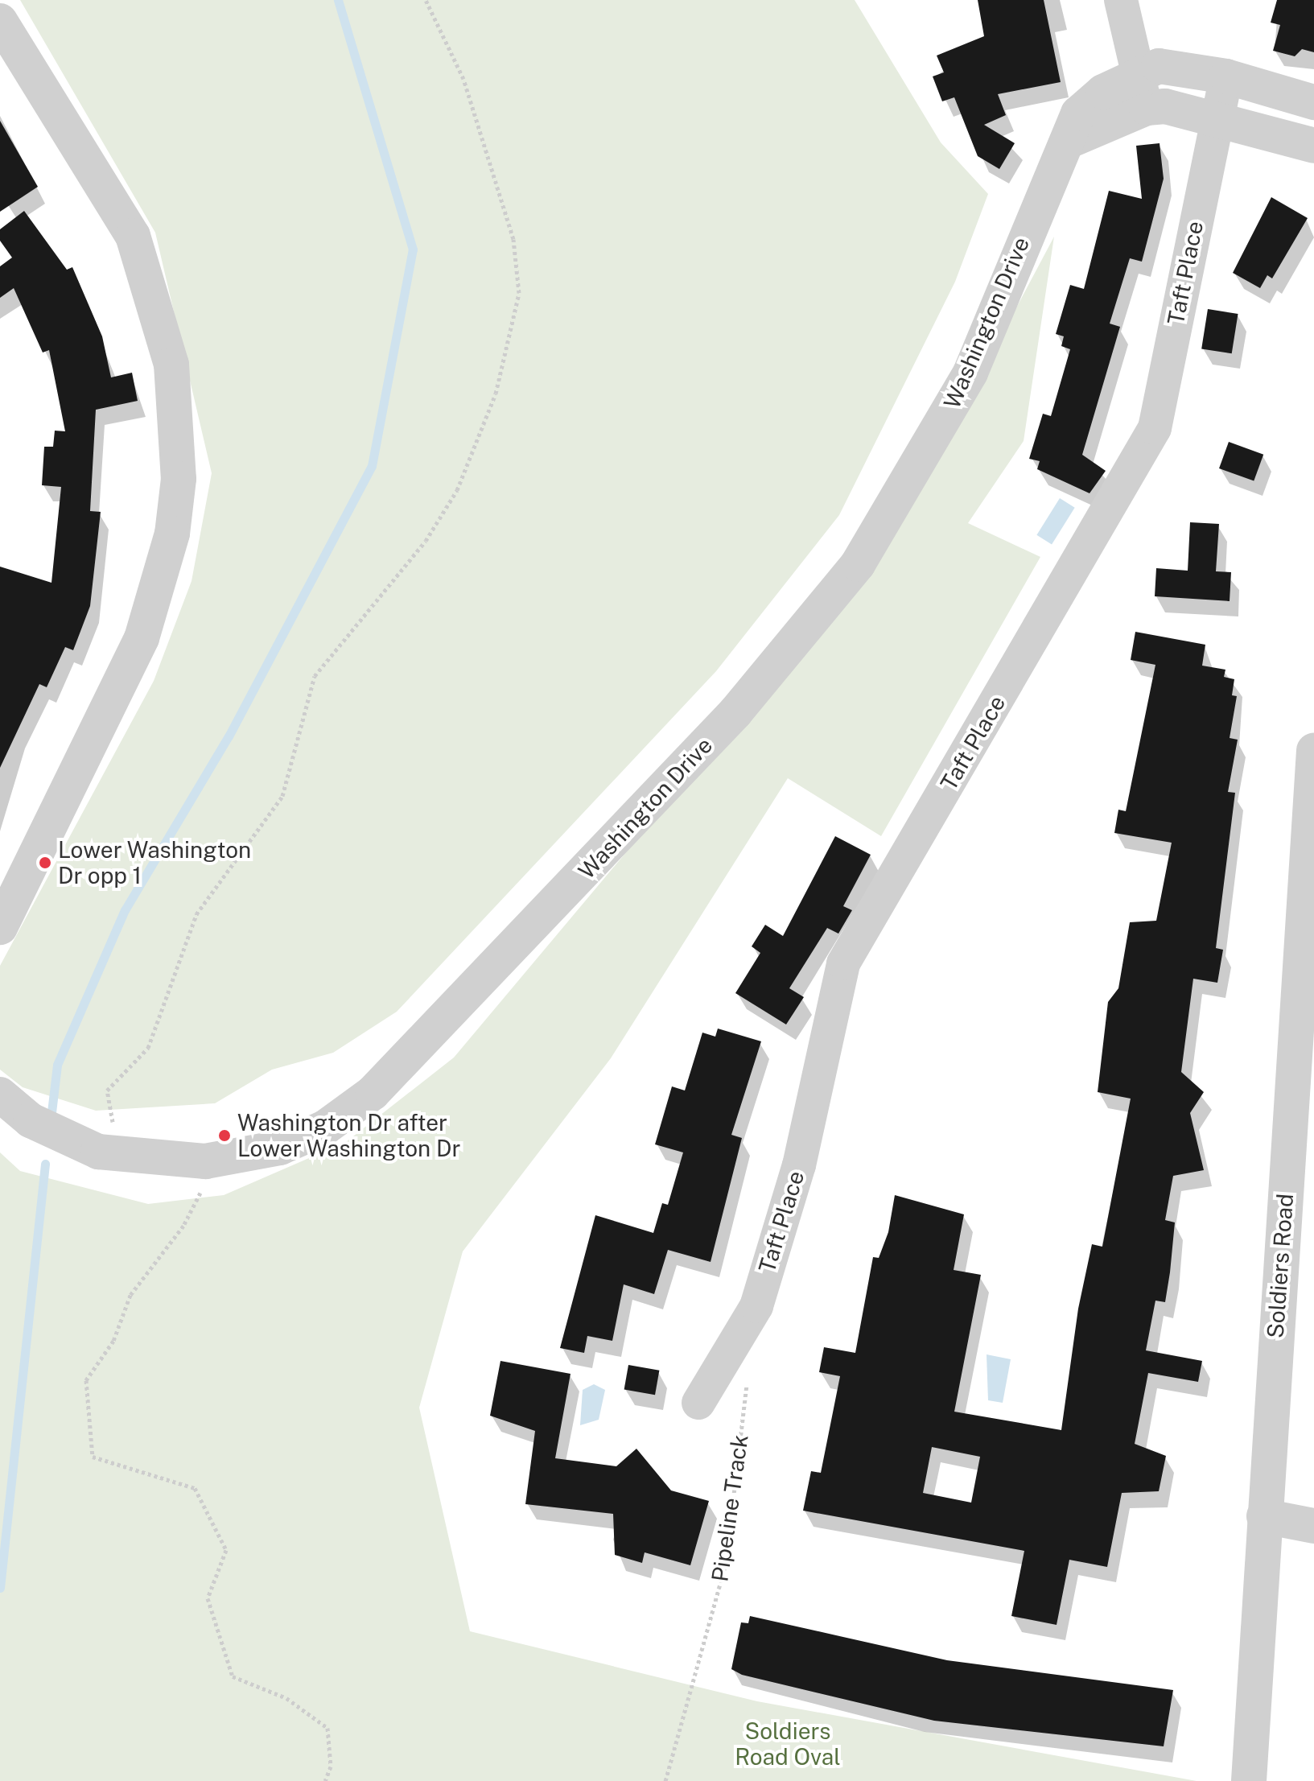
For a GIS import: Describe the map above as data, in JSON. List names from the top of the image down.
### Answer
{
  "streets": {
    "street": ["Taft Place", "Washington Drive", "Soldiers Road"],
    "path": ["Pipeline Track"]
  },
  "crossings": [
    ["Taft Place", "Washington Drive"]
  ],
  "parks": ["Soldiers Road Oval"],
  "places": ["Lower Washington Dr opp 1", "Washington Dr after Lower Washington Dr"]
}
